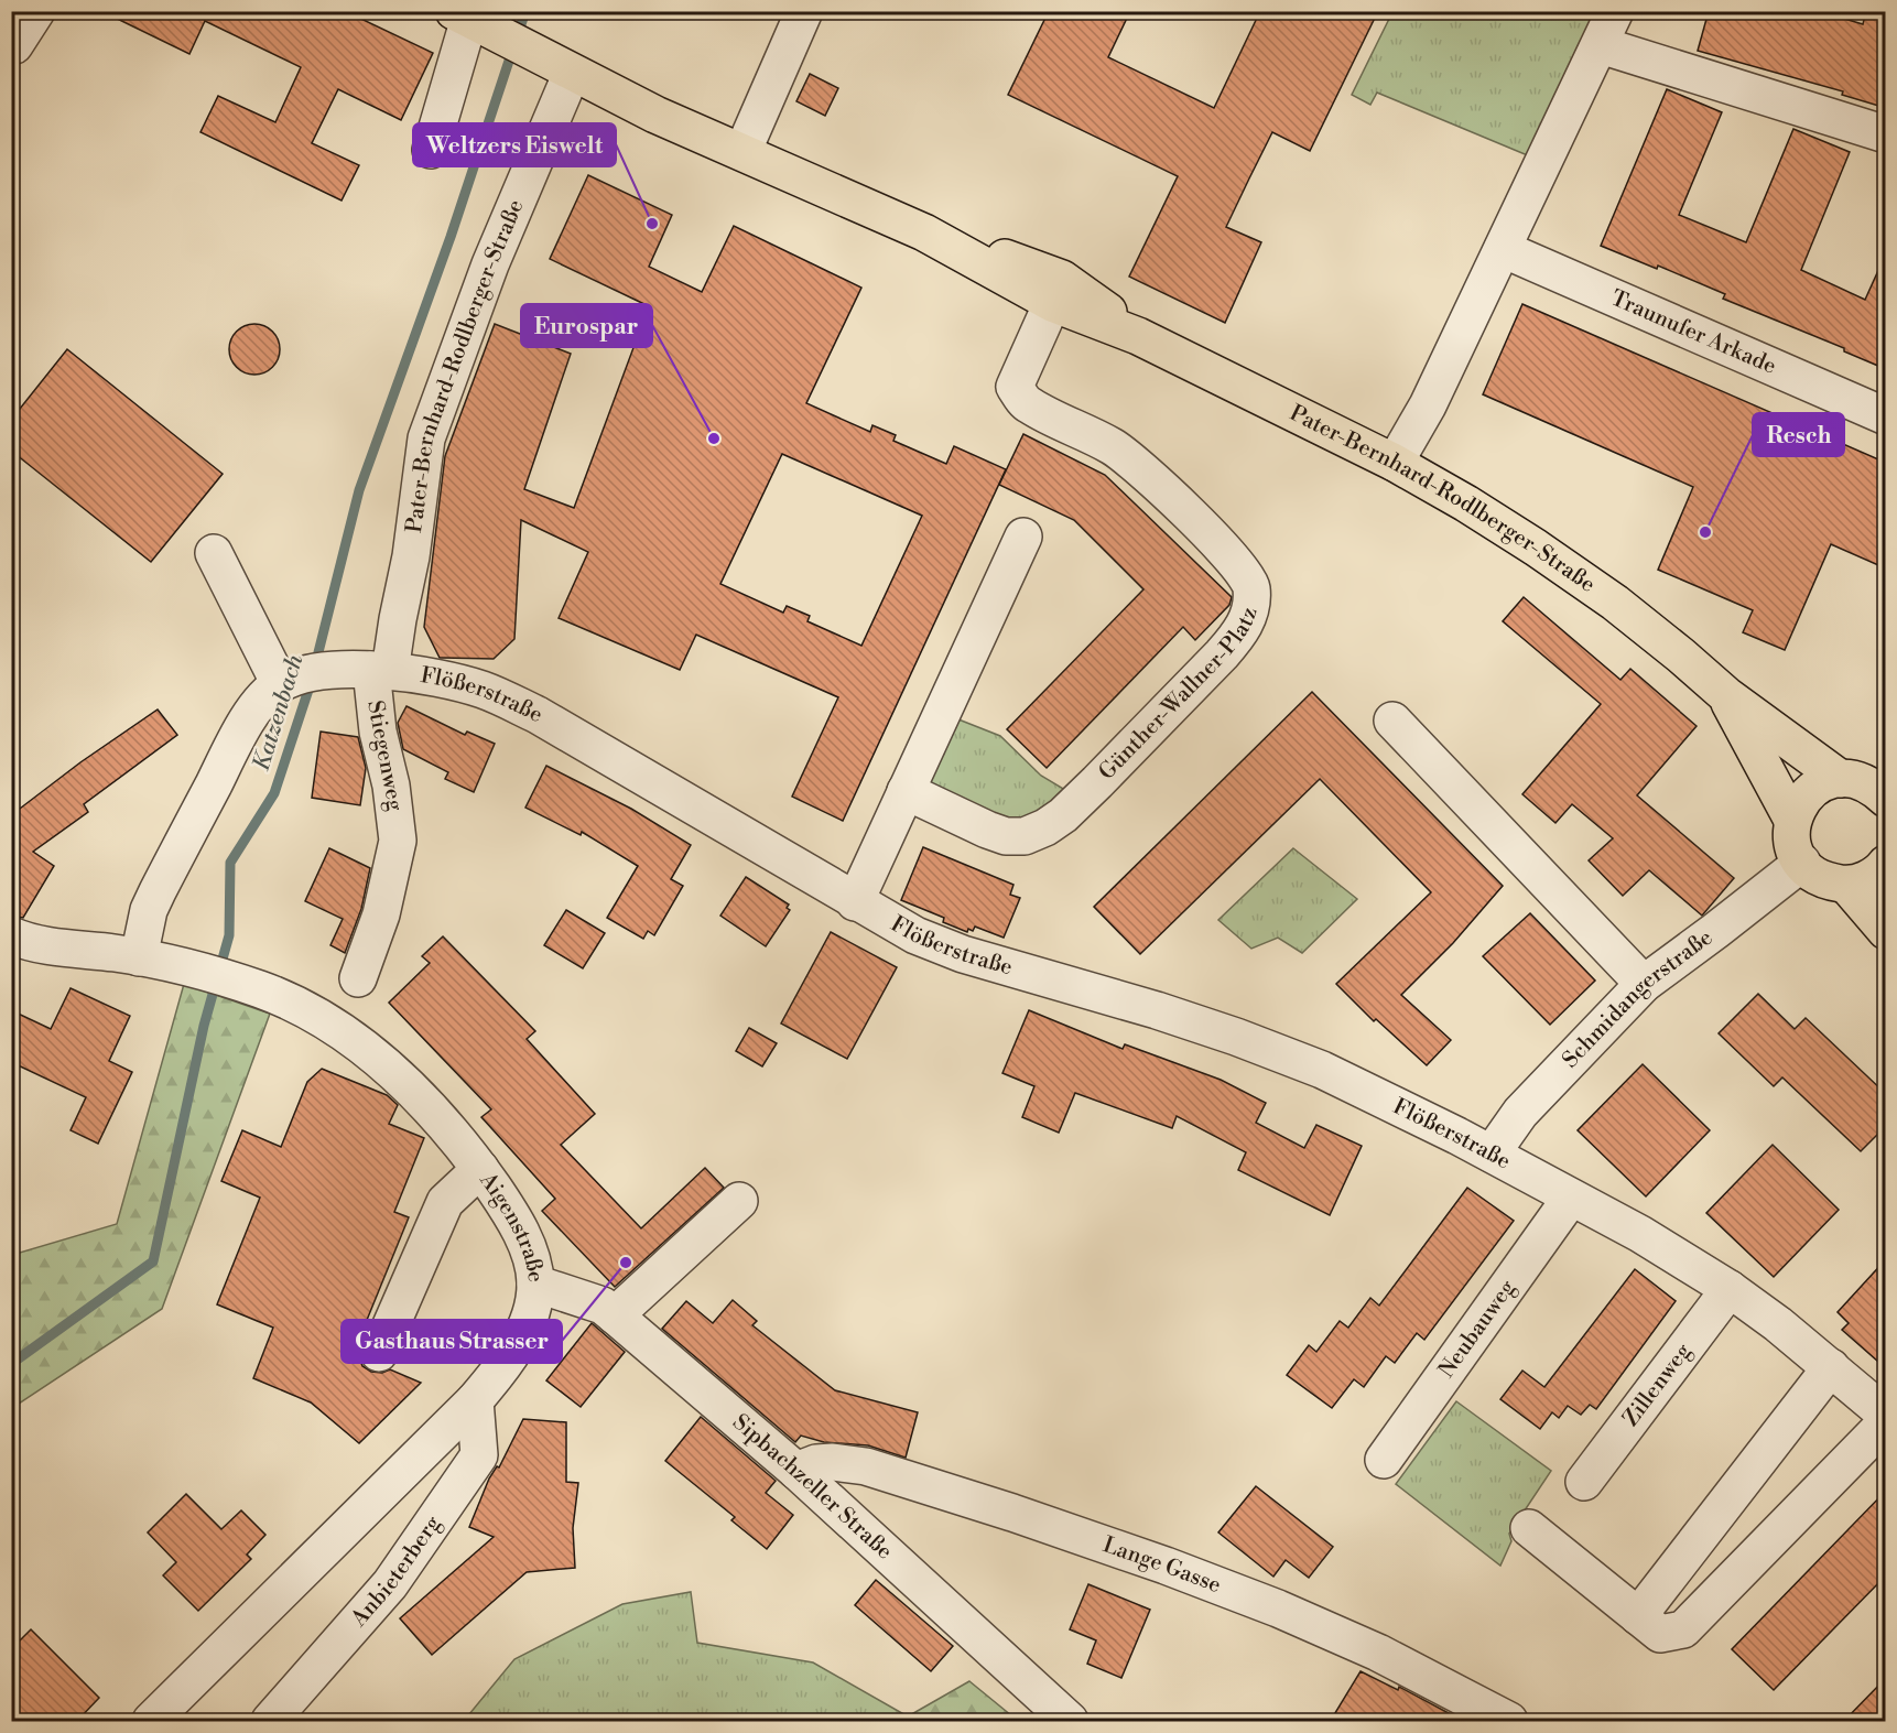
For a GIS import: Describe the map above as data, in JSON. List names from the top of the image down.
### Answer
{
  "streets": {
    "main road": ["Pater-Bernhard-Rodlberger-Straße"],
    "street": [
      "Traunufer Arkade",
      "Günther-Wallner-Platz",
      "Flößerstraße",
      "Stiegenweg",
      "Schmidangerstraße",
      "Aigenstraße",
      "Neubauweg",
      "Zillenweg",
      "Sipbachzeller Straße",
      "Lange Gasse",
      "Anbieterberg"
    ]
  },
  "crossings": [
    ["Pater-Bernhard-Rodlberger-Straße", "Günther-Wallner-Platz"],
    ["Pater-Bernhard-Rodlberger-Straße", "Flößerstraße"],
    ["Pater-Bernhard-Rodlberger-Straße", "Stiegenweg"],
    ["Flößerstraße", "Stiegenweg"],
    ["Flößerstraße", "Schmidangerstraße"],
    ["Flößerstraße", "Neubauweg"],
    ["Flößerstraße", "Zillenweg"],
    ["Aigenstraße", "Sipbachzeller Straße"],
    ["Aigenstraße", "Anbieterberg"],
    ["Sipbachzeller Straße", "Lange Gasse"]
  ],
  "water": ["Katzenbach"],
  "places": [
    "Weltzers Eiswelt",
    "Eurospar",
    "Resch",
    "Gasthaus Strasser"
  ]
}
